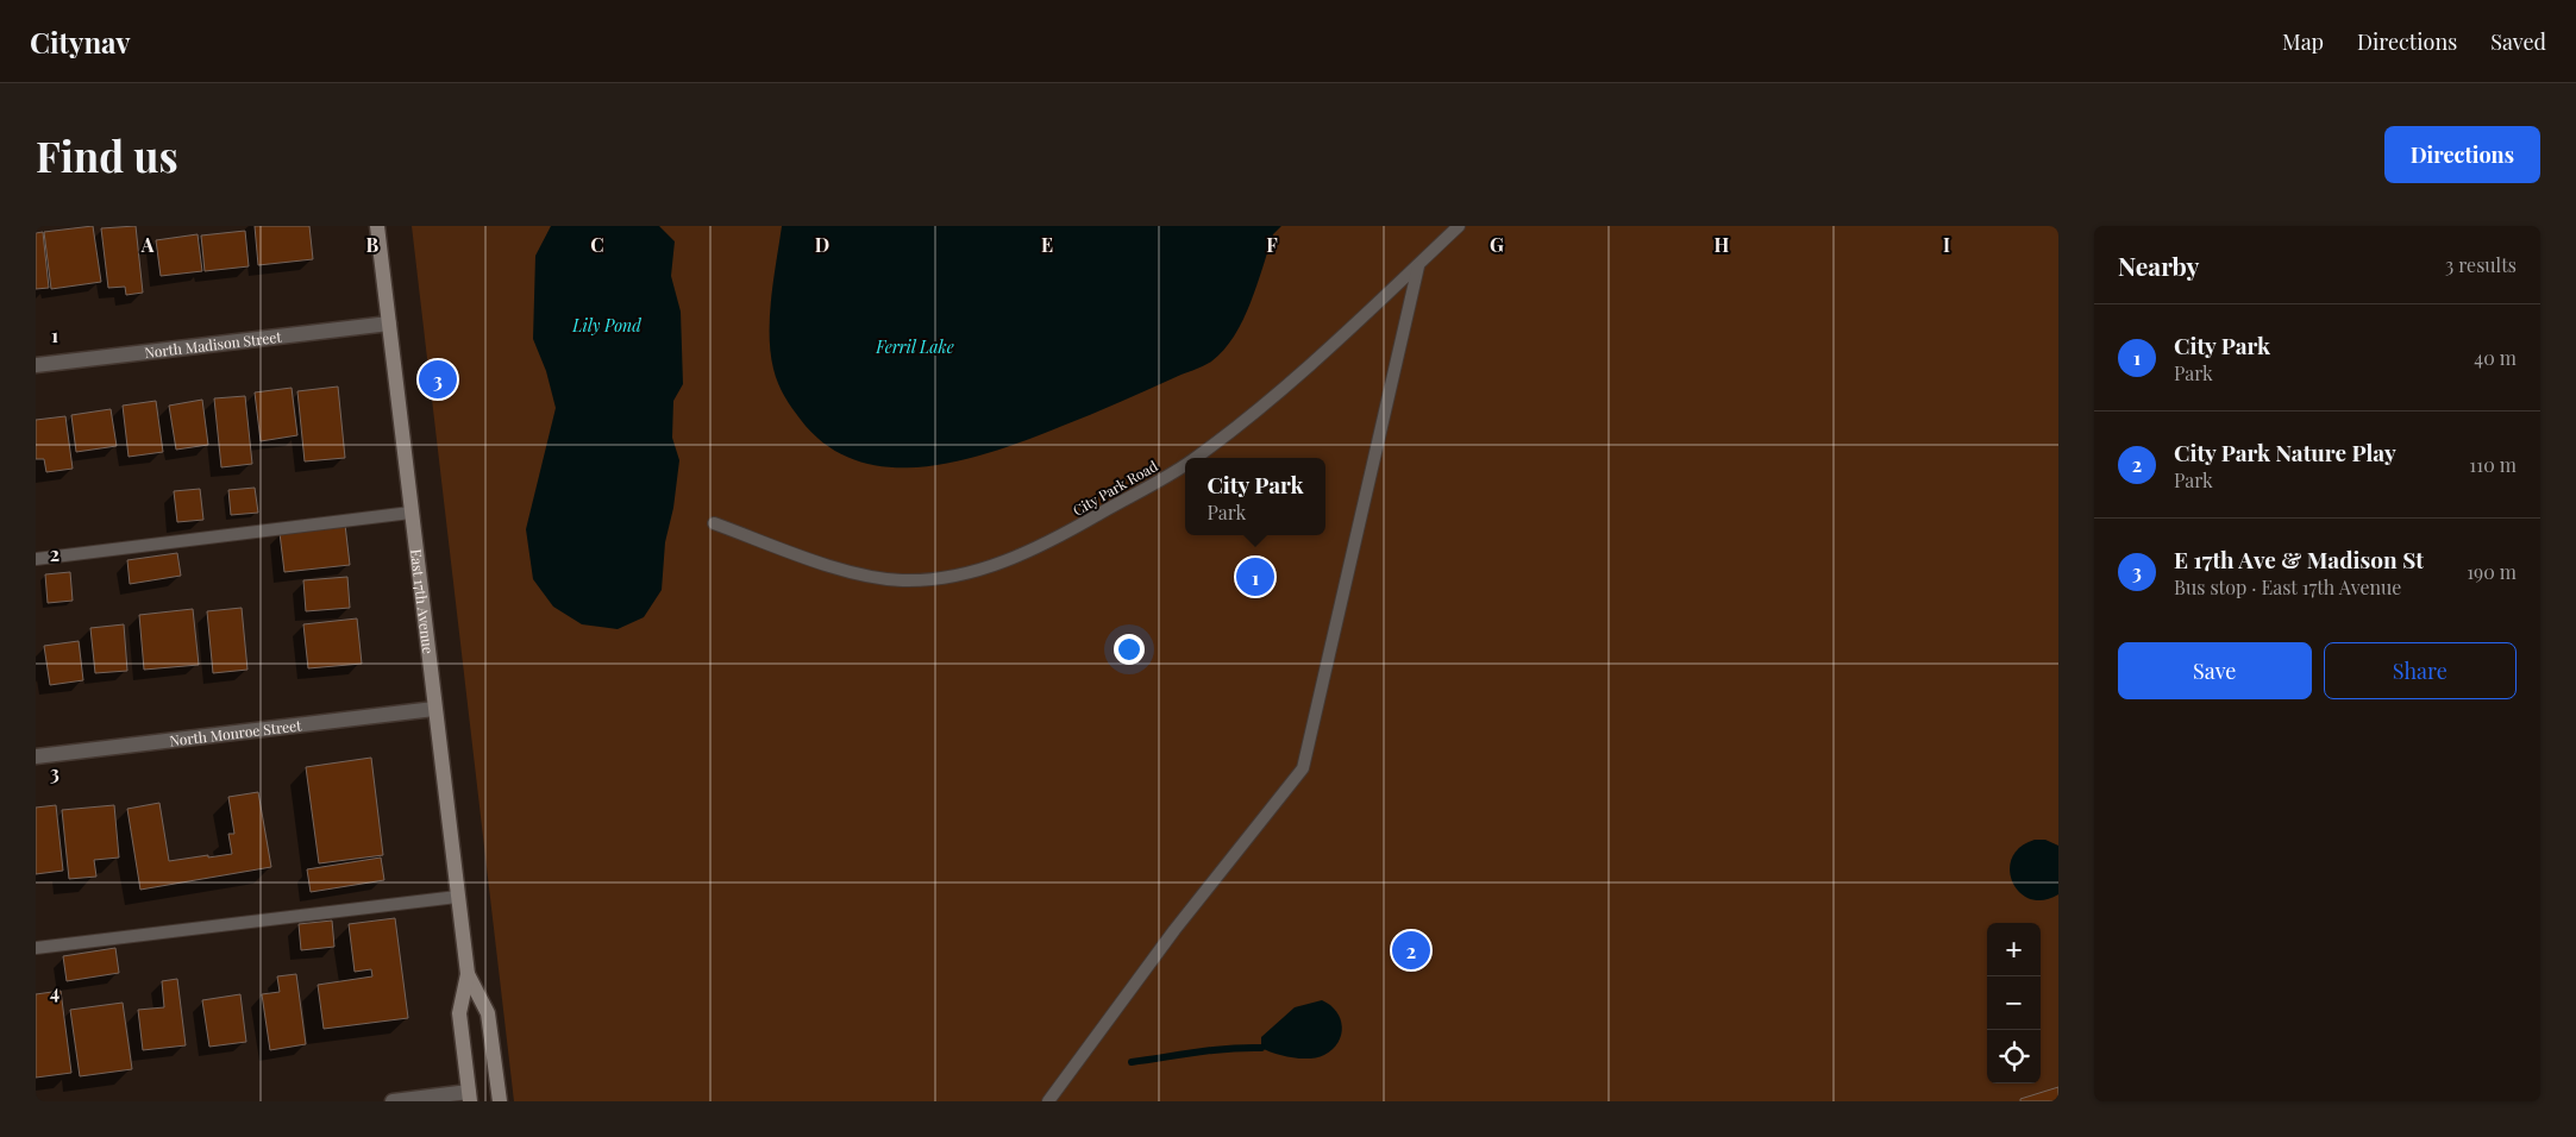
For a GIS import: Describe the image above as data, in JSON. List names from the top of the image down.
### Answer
{
  "streets": {
    "main road": ["East 17th Avenue"],
    "street": ["North Madison Street", "North Monroe Street"],
    "lane": ["City Park Road"]
  },
  "crossings": [
    ["North Madison Street", "East 17th Avenue"],
    ["East 17th Avenue", "North Monroe Street"]
  ],
  "water": ["Lily Pond", "Ferril Lake"],
  "page": {
    "header": "Citynav",
    "nav": ["Map", "Directions", "Saved"],
    "buttons": [
      "Directions",
      ["Save", "Share"]
    ],
    "title": "Find us",
    "heading": ["Nearby", "3 results"],
    "list": [
      {
        "mark": "1",
        "name": "City Park",
        "note": "Park",
        "value": "40 m"
      },
      {
        "mark": "2",
        "name": "City Park Nature Play",
        "note": "Park",
        "value": "110 m"
      },
      {
        "mark": "3",
        "name": "E 17th Ave & Madison St",
        "note": "Bus stop · East 17th Avenue",
        "value": "190 m"
      }
    ],
    "pins": ["3", "1", "2"],
    "popup": ["City Park", "Park"],
    "map_buttons": ["+", "−"]
  },
  "grid": {
    "columns": [
      "A",
      "B",
      "C",
      "D",
      "E",
      "F",
      "G",
      "H",
      "I"
    ],
    "rows": [
      "1",
      "2",
      "3",
      "4"
    ]
  }
}
